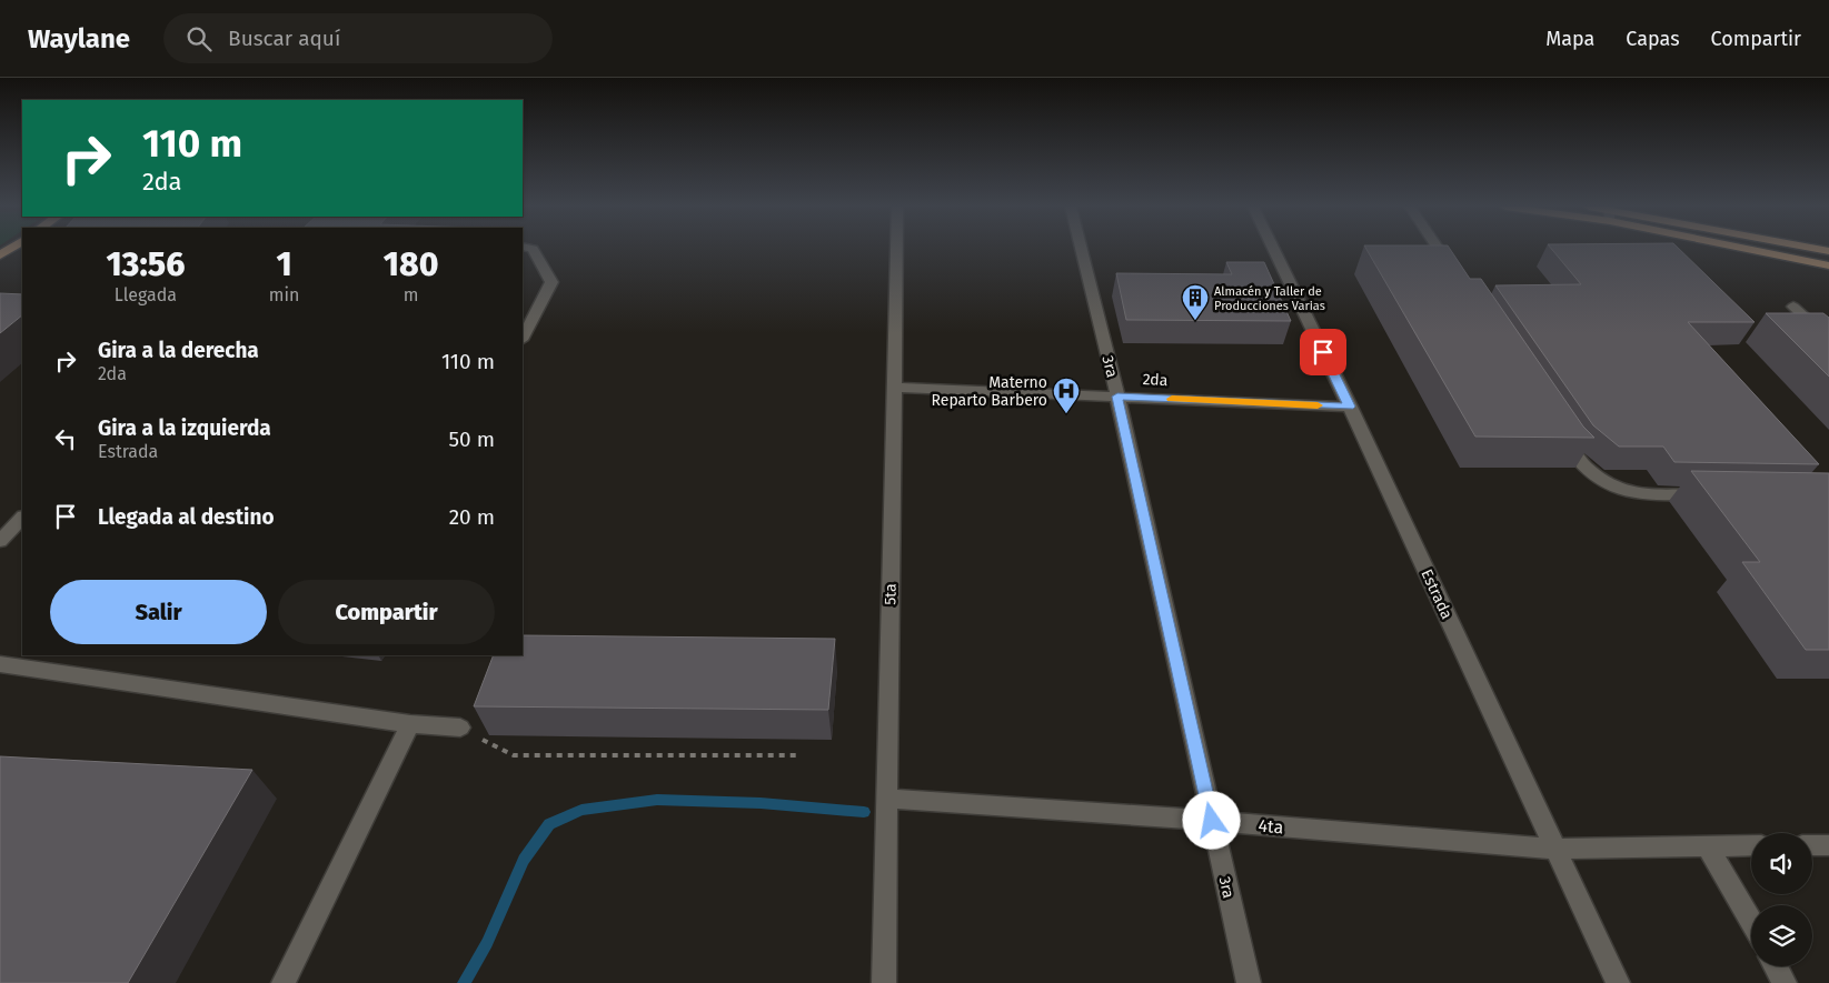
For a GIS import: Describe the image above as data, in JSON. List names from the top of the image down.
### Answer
{
  "streets": {
    "street": [
      "3ra",
      "2da",
      "5ta",
      "Estrada",
      "4ta"
    ]
  },
  "crossings": [
    ["3ra", "2da"],
    ["3ra", "4ta"],
    ["2da", "5ta"],
    ["2da", "Estrada"],
    ["5ta", "4ta"],
    ["Estrada", "4ta"]
  ],
  "places": {
    "building": ["Almacén y Taller de Producciones Varias"],
    "hospital": ["Materno Reparto Barbero"]
  },
  "page": {
    "header": "Waylane",
    "search": "Buscar aquí",
    "nav": ["Mapa", "Capas", "Compartir"],
    "turn": ["110 m", "2da"],
    "eta": [
      "13:56",
      "Llegada",
      "1",
      "min",
      "180",
      "m"
    ],
    "list": [
      {
        "name": "Gira a la derecha",
        "note": "2da",
        "value": "110 m"
      },
      {
        "name": "Gira a la izquierda",
        "note": "Estrada",
        "value": "50 m"
      },
      {
        "name": "Llegada al destino",
        "value": "20 m"
      }
    ],
    "buttons": ["Salir", "Compartir"]
  }
}
